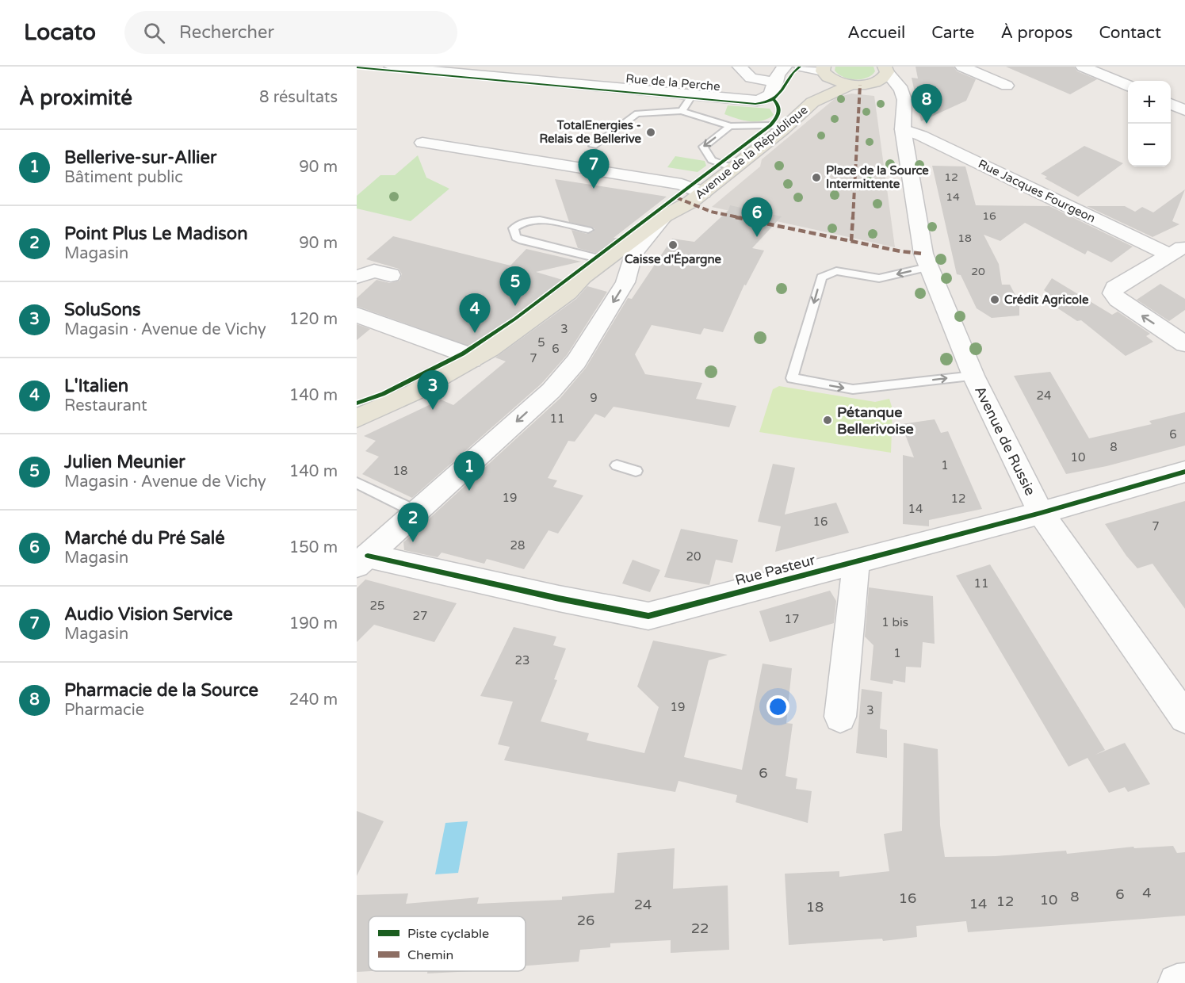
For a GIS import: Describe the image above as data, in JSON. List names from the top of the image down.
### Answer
{
  "streets": {
    "main road": ["Avenue de la République"],
    "street": [
      "Rue de la Perche",
      "Rue Jacques Fourgeon",
      "Avenue de Russie",
      "Rue Pasteur"
    ]
  },
  "crossings": [
    ["Rue Jacques Fourgeon", "Avenue de Russie"],
    ["Avenue de Russie", "Rue Pasteur"]
  ],
  "places": [
    "TotalEnergies - Relais de Bellerive",
    "Place de la Source Intermittente",
    "Caisse d'Épargne",
    "Crédit Agricole",
    "Pétanque Bellerivoise"
  ],
  "house_numbers": [
    "12",
    "14",
    "16",
    "18",
    "20",
    "3",
    "5",
    "6",
    "7",
    "24",
    "9",
    "11",
    "6",
    "8",
    "10",
    "1",
    "18",
    "19",
    "12",
    "14",
    "16",
    "7",
    "28",
    "20",
    "11",
    "25",
    "27",
    "17",
    "1 bis",
    "1",
    "23",
    "19",
    "3",
    "6",
    "4",
    "6",
    "8",
    "16",
    "10",
    "12",
    "14",
    "24",
    "18",
    "26",
    "22"
  ],
  "legend": ["Piste cyclable", "Chemin"],
  "page": {
    "header": "Locato",
    "search": "Rechercher",
    "nav": [
      "Accueil",
      "Carte",
      "À propos",
      "Contact"
    ],
    "heading": ["À proximité", "8 résultats"],
    "map_buttons": ["+", "−"],
    "pins": [
      "8",
      "7",
      "6",
      "5",
      "4",
      "3",
      "1",
      "2"
    ],
    "list": [
      {
        "mark": "1",
        "name": "Bellerive-sur-Allier",
        "note": "Bâtiment public",
        "value": "90 m"
      },
      {
        "mark": "2",
        "name": "Point Plus Le Madison",
        "note": "Magasin",
        "value": "90 m"
      },
      {
        "mark": "3",
        "name": "SoluSons",
        "note": "Magasin · Avenue de Vichy",
        "value": "120 m"
      },
      {
        "mark": "4",
        "name": "L'Italien",
        "note": "Restaurant",
        "value": "140 m"
      },
      {
        "mark": "5",
        "name": "Julien Meunier",
        "note": "Magasin · Avenue de Vichy",
        "value": "140 m"
      },
      {
        "mark": "6",
        "name": "Marché du Pré Salé",
        "note": "Magasin",
        "value": "150 m"
      },
      {
        "mark": "7",
        "name": "Audio Vision Service",
        "note": "Magasin",
        "value": "190 m"
      },
      {
        "mark": "8",
        "name": "Pharmacie de la Source",
        "note": "Pharmacie",
        "value": "240 m"
      }
    ]
  }
}
